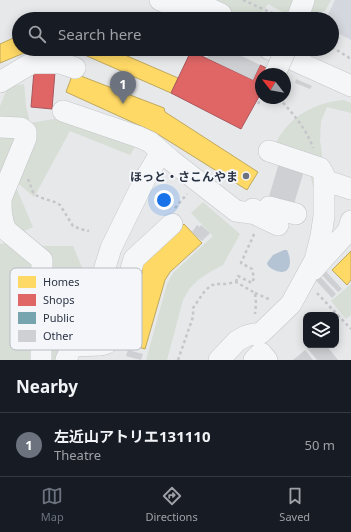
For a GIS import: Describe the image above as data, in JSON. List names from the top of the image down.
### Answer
{
  "places": ["ほっと・さこんやま"],
  "legend": [
    "Homes",
    "Shops",
    "Public",
    "Other"
  ],
  "north": "top left",
  "page": {
    "search": "Search here",
    "pins": "1",
    "heading": "Nearby",
    "list": [
      {
        "mark": "1",
        "name": "左近山アトリエ131110",
        "note": "Theatre",
        "value": "50 m"
      }
    ],
    "nav": ["Map", "Directions", "Saved"]
  }
}
